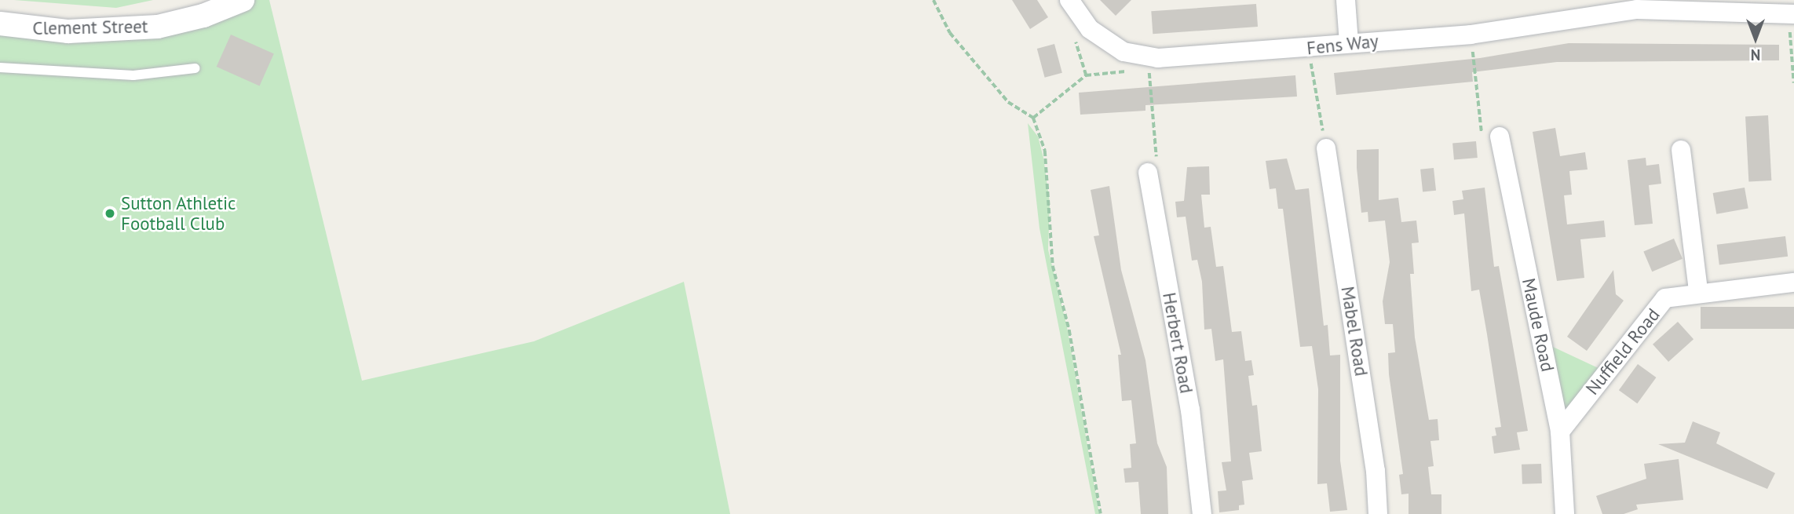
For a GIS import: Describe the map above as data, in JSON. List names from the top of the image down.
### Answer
{
  "streets": {
    "street": [
      "Clement Street",
      "Fens Way",
      "Maude Road",
      "Mabel Road",
      "Herbert Road",
      "Nuffield Road"
    ]
  },
  "crossings": [
    ["Maude Road", "Nuffield Road"]
  ],
  "places": ["Sutton Athletic Football Club"],
  "north": "bottom"
}
